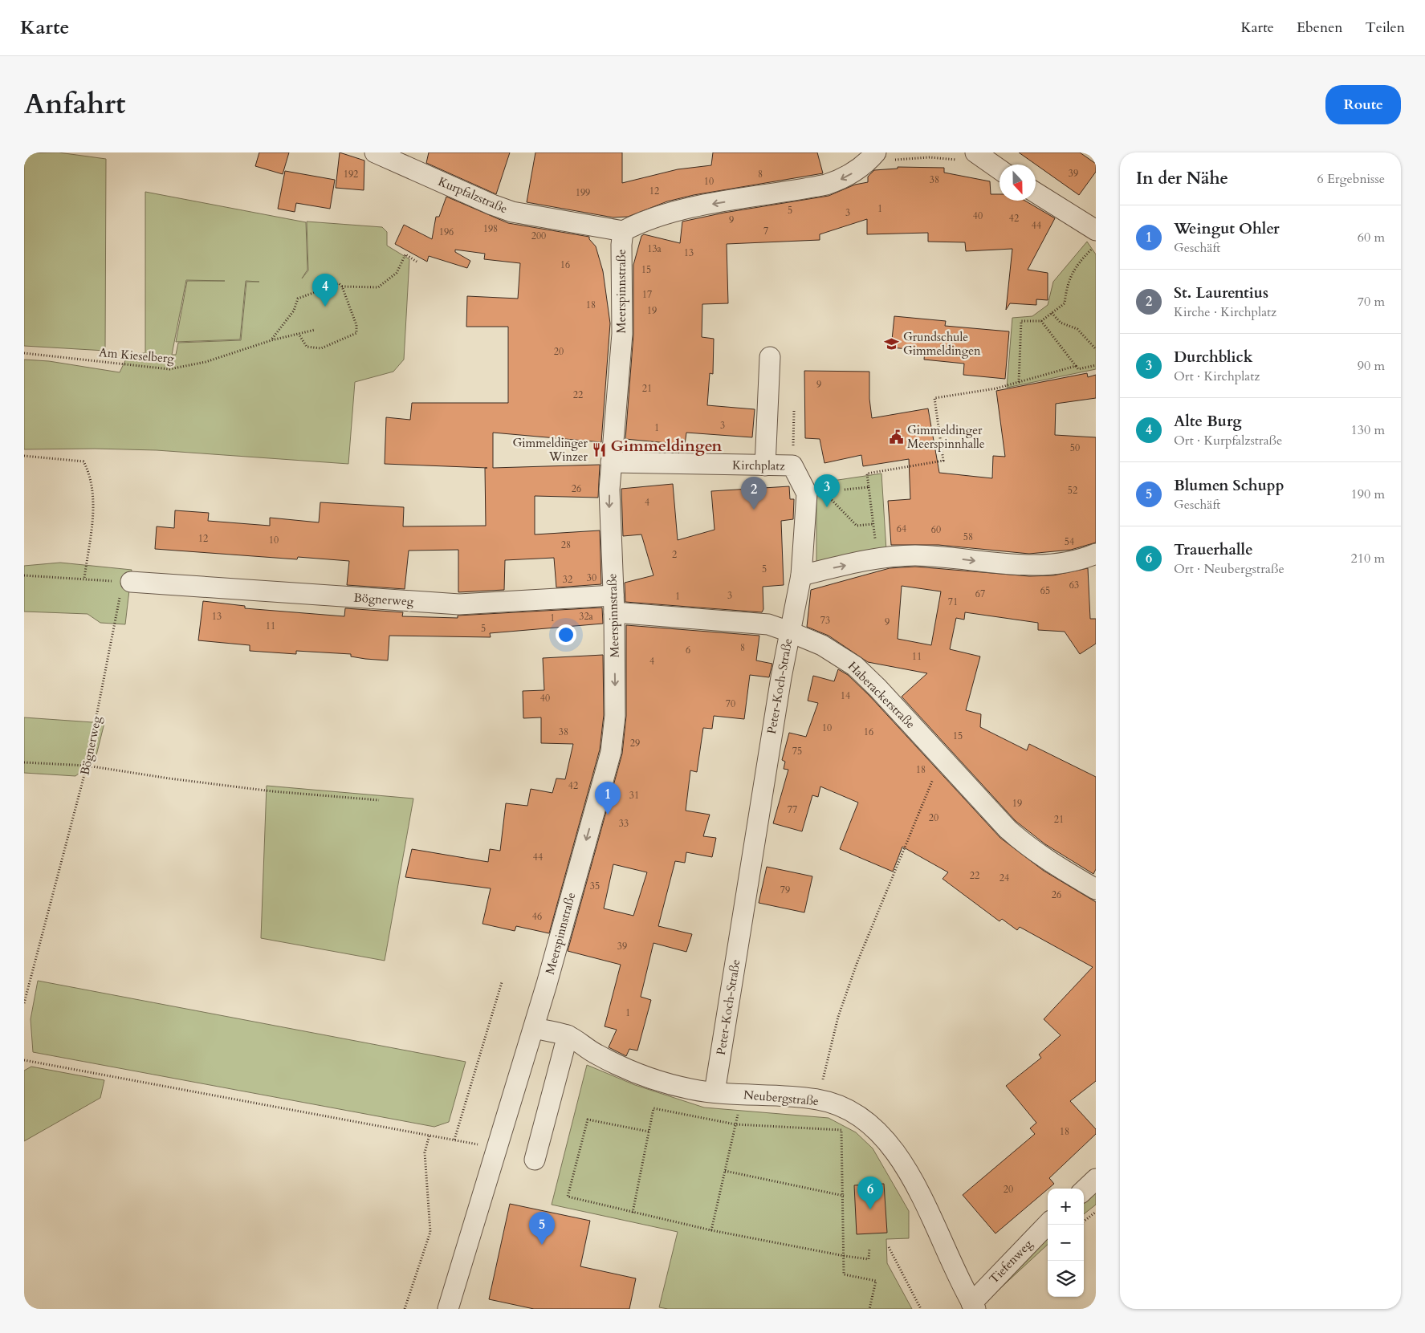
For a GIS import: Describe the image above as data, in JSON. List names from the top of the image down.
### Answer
{
  "streets": {
    "street": [
      "Kurpfalzstraße",
      "Meerspinnstraße",
      "Kirchplatz",
      "Bögnerweg",
      "Peter-Koch-Straße",
      "Haberackerstraße",
      "Neubergstraße",
      "Tiefenweg"
    ],
    "path": ["Am Kieselberg"]
  },
  "crossings": [
    ["Kurpfalzstraße", "Meerspinnstraße"],
    ["Meerspinnstraße", "Kirchplatz"],
    ["Meerspinnstraße", "Bögnerweg"],
    ["Meerspinnstraße", "Haberackerstraße"],
    ["Meerspinnstraße", "Neubergstraße"],
    ["Kirchplatz", "Peter-Koch-Straße"],
    ["Bögnerweg", "Haberackerstraße"],
    ["Peter-Koch-Straße", "Haberackerstraße"],
    ["Peter-Koch-Straße", "Neubergstraße"],
    ["Neubergstraße", "Tiefenweg"]
  ],
  "one_way": ["Meerspinnstraße"],
  "districts": ["Gimmeldingen"],
  "places": {
    "school or university": ["Grundschule Gimmeldingen"],
    "public building": ["Gimmeldinger Meerspinnhalle"],
    "restaurant": ["Gimmeldinger Winzer"]
  },
  "house_numbers": [
    "39",
    "192",
    "8",
    "38",
    "10",
    "12",
    "199",
    "1",
    "5",
    "3",
    "40",
    "42",
    "9",
    "44",
    "198",
    "7",
    "196",
    "200",
    "13a",
    "13",
    "16",
    "15",
    "17",
    "18",
    "19",
    "20",
    "9",
    "21",
    "22",
    "3",
    "1",
    "50",
    "26",
    "52",
    "4",
    "64",
    "60",
    "58",
    "12",
    "10",
    "54",
    "28",
    "2",
    "5",
    "30",
    "32",
    "63",
    "65",
    "67",
    "3",
    "1",
    "71",
    "13",
    "32a",
    "1",
    "73",
    "9",
    "11",
    "5",
    "8",
    "6",
    "11",
    "4",
    "14",
    "40",
    "70",
    "10",
    "38",
    "16",
    "15",
    "29",
    "75",
    "18",
    "42",
    "31",
    "19",
    "77",
    "20",
    "21",
    "33",
    "44",
    "22",
    "24",
    "35",
    "79",
    "26",
    "46",
    "39",
    "1",
    "18",
    "20"
  ],
  "north": "bottom",
  "page": {
    "header": "Karte",
    "nav": ["Karte", "Ebenen", "Teilen"],
    "title": "Anfahrt",
    "buttons": "Route",
    "heading": ["In der Nähe", "6 Ergebnisse"],
    "list": [
      {
        "mark": "1",
        "name": "Weingut Ohler",
        "note": "Geschäft",
        "value": "60 m"
      },
      {
        "mark": "2",
        "name": "St. Laurentius",
        "note": "Kirche · Kirchplatz",
        "value": "70 m"
      },
      {
        "mark": "3",
        "name": "Durchblick",
        "note": "Ort · Kirchplatz",
        "value": "90 m"
      },
      {
        "mark": "4",
        "name": "Alte Burg",
        "note": "Ort · Kurpfalzstraße",
        "value": "130 m"
      },
      {
        "mark": "5",
        "name": "Blumen Schupp",
        "note": "Geschäft",
        "value": "190 m"
      },
      {
        "mark": "6",
        "name": "Trauerhalle",
        "note": "Ort · Neubergstraße",
        "value": "210 m"
      }
    ],
    "pins": [
      "4",
      "3",
      "2",
      "1",
      "6",
      "5"
    ],
    "map_buttons": ["+", "−"]
  }
}
